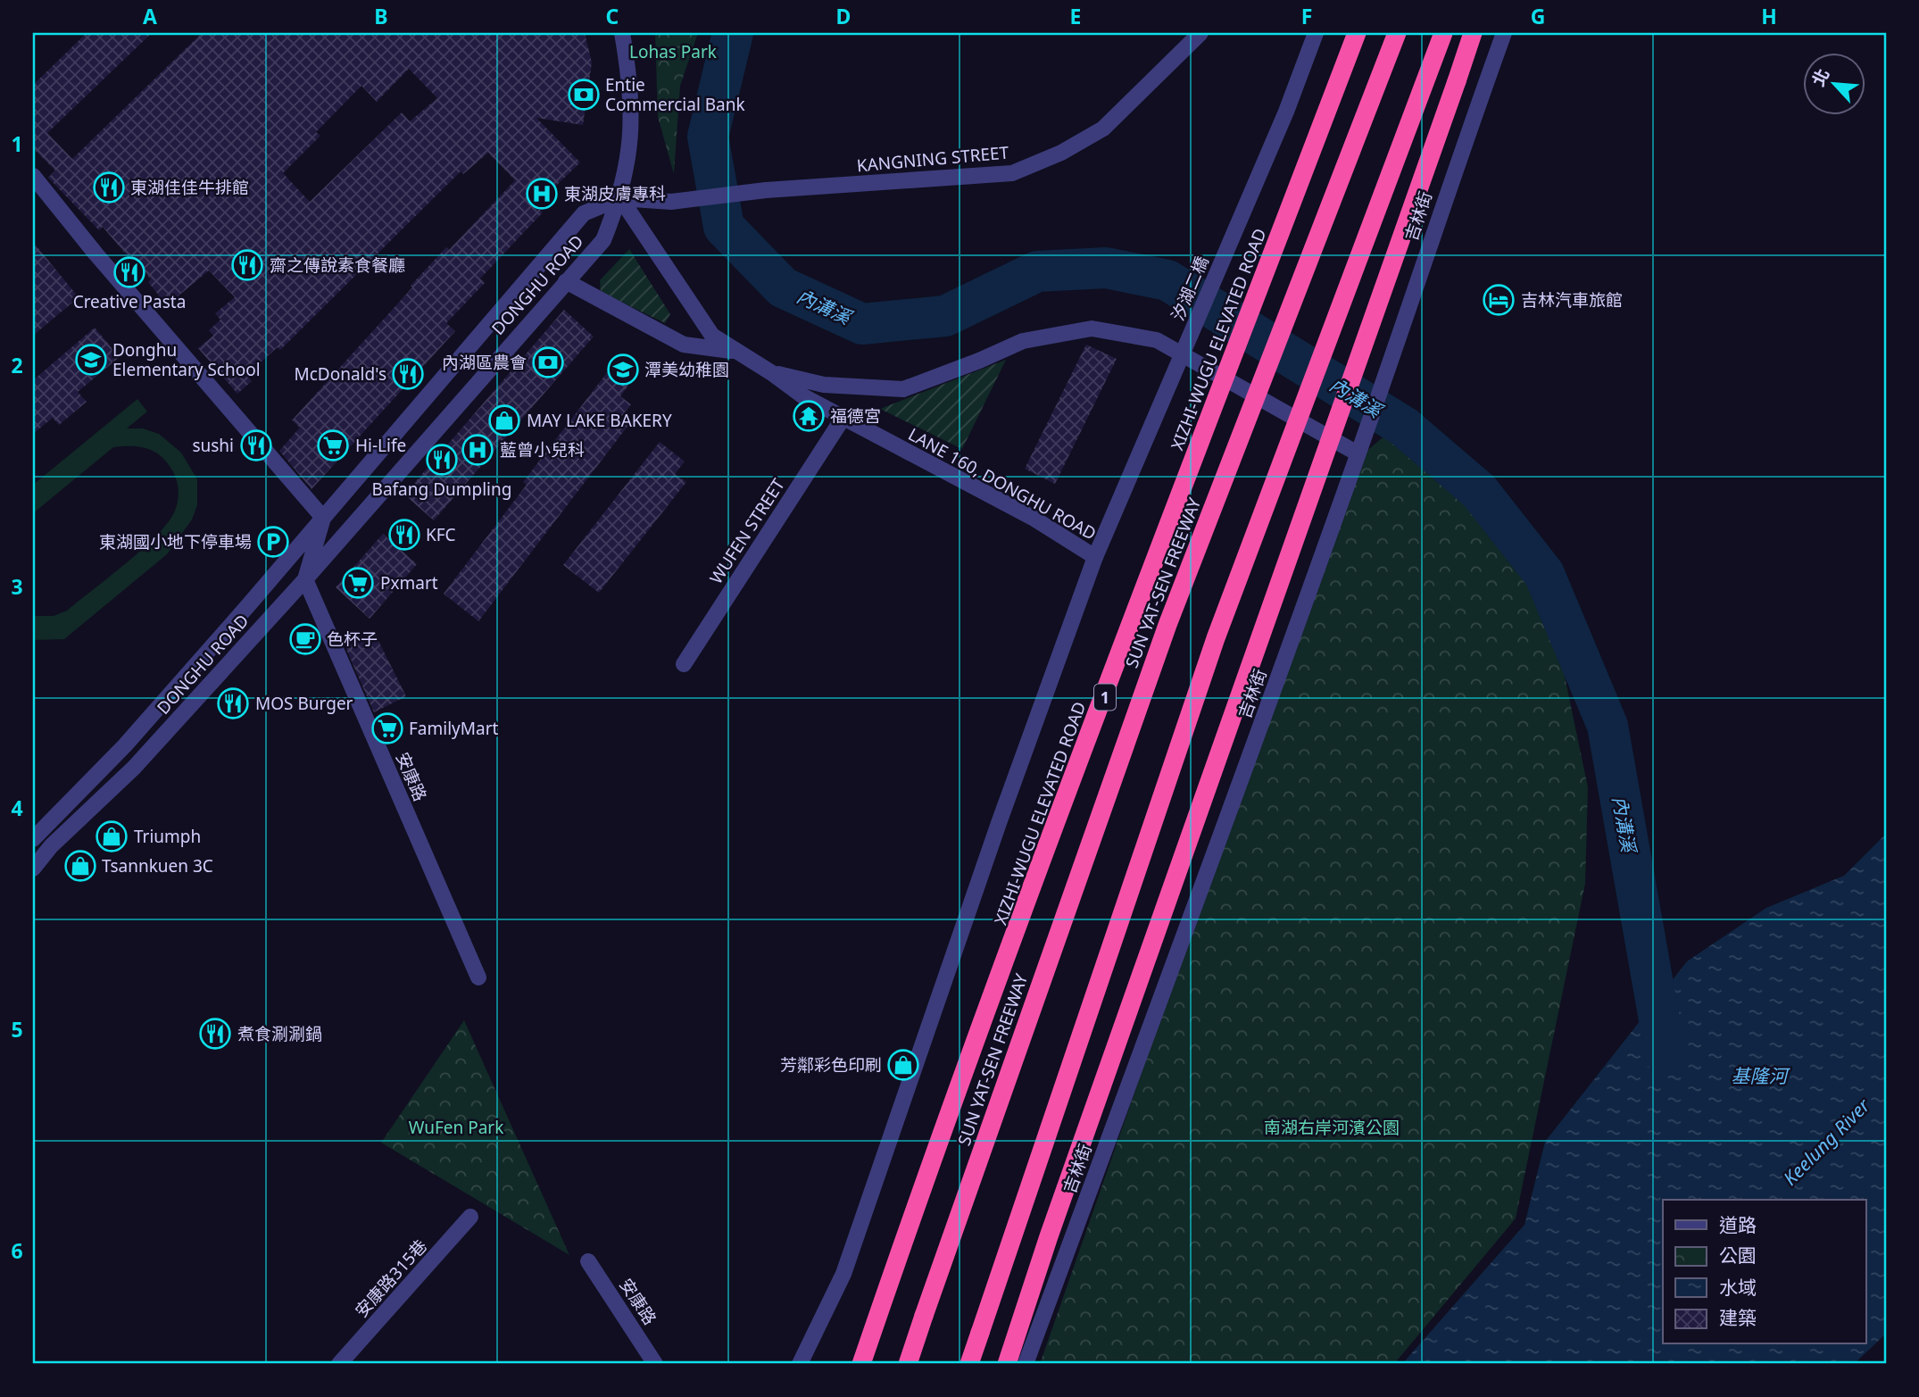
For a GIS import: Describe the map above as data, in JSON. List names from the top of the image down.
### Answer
{
  "streets": {
    "highway": ["XIZHI-WUGU ELEVATED ROAD", "SUN YAT-SEN FREEWAY", "1"],
    "street": [
      "KANGNING STREET",
      "吉林街",
      "DONGHU ROAD",
      "汐湖二橋",
      "LANE 160, DONGHU ROAD",
      "WUFEN STREET",
      "安康路",
      "安康路315巷"
    ]
  },
  "crossings": [
    ["KANGNING STREET", "DONGHU ROAD"],
    ["KANGNING STREET", "LANE 160, DONGHU ROAD"],
    ["DONGHU ROAD", "LANE 160, DONGHU ROAD"],
    ["DONGHU ROAD", "安康路"],
    ["汐湖二橋", "LANE 160, DONGHU ROAD"],
    ["LANE 160, DONGHU ROAD", "WUFEN STREET"]
  ],
  "water": ["內溝溪", "基隆河", "Keelung River"],
  "parks": ["Lohas Park", "WuFen Park", "南湖右岸河濱公園"],
  "places": {
    "bank": ["Entie Commercial Bank", "內湖區農會"],
    "restaurant": [
      "東湖佳佳牛排館",
      "齋之傳說素食餐廳",
      "Creative Pasta",
      "McDonald's",
      "sushi",
      "Bafang Dumpling",
      "KFC",
      "MOS Burger",
      "煮食涮涮鍋"
    ],
    "hospital": ["東湖皮膚專科", "藍曾小兒科"],
    "hotel": ["吉林汽車旅館"],
    "school or university": ["Donghu Elementary School", "潭美幼稚園"],
    "temple": ["福德宮"],
    "shop": [
      "MAY LAKE BAKERY",
      "Triumph",
      "Tsannkuen 3C",
      "芳鄰彩色印刷"
    ],
    "supermarket": ["Hi-Life", "Pxmart", "FamilyMart"],
    "parking": ["東湖國小地下停車場"],
    "cafe": ["色杯子"]
  },
  "legend": [
    "道路",
    "公園",
    "水域",
    "建築"
  ],
  "north": "top left",
  "grid": {
    "columns": [
      "A",
      "B",
      "C",
      "D",
      "E",
      "F",
      "G",
      "H"
    ],
    "rows": [
      "1",
      "2",
      "3",
      "4",
      "5",
      "6"
    ]
  }
}
